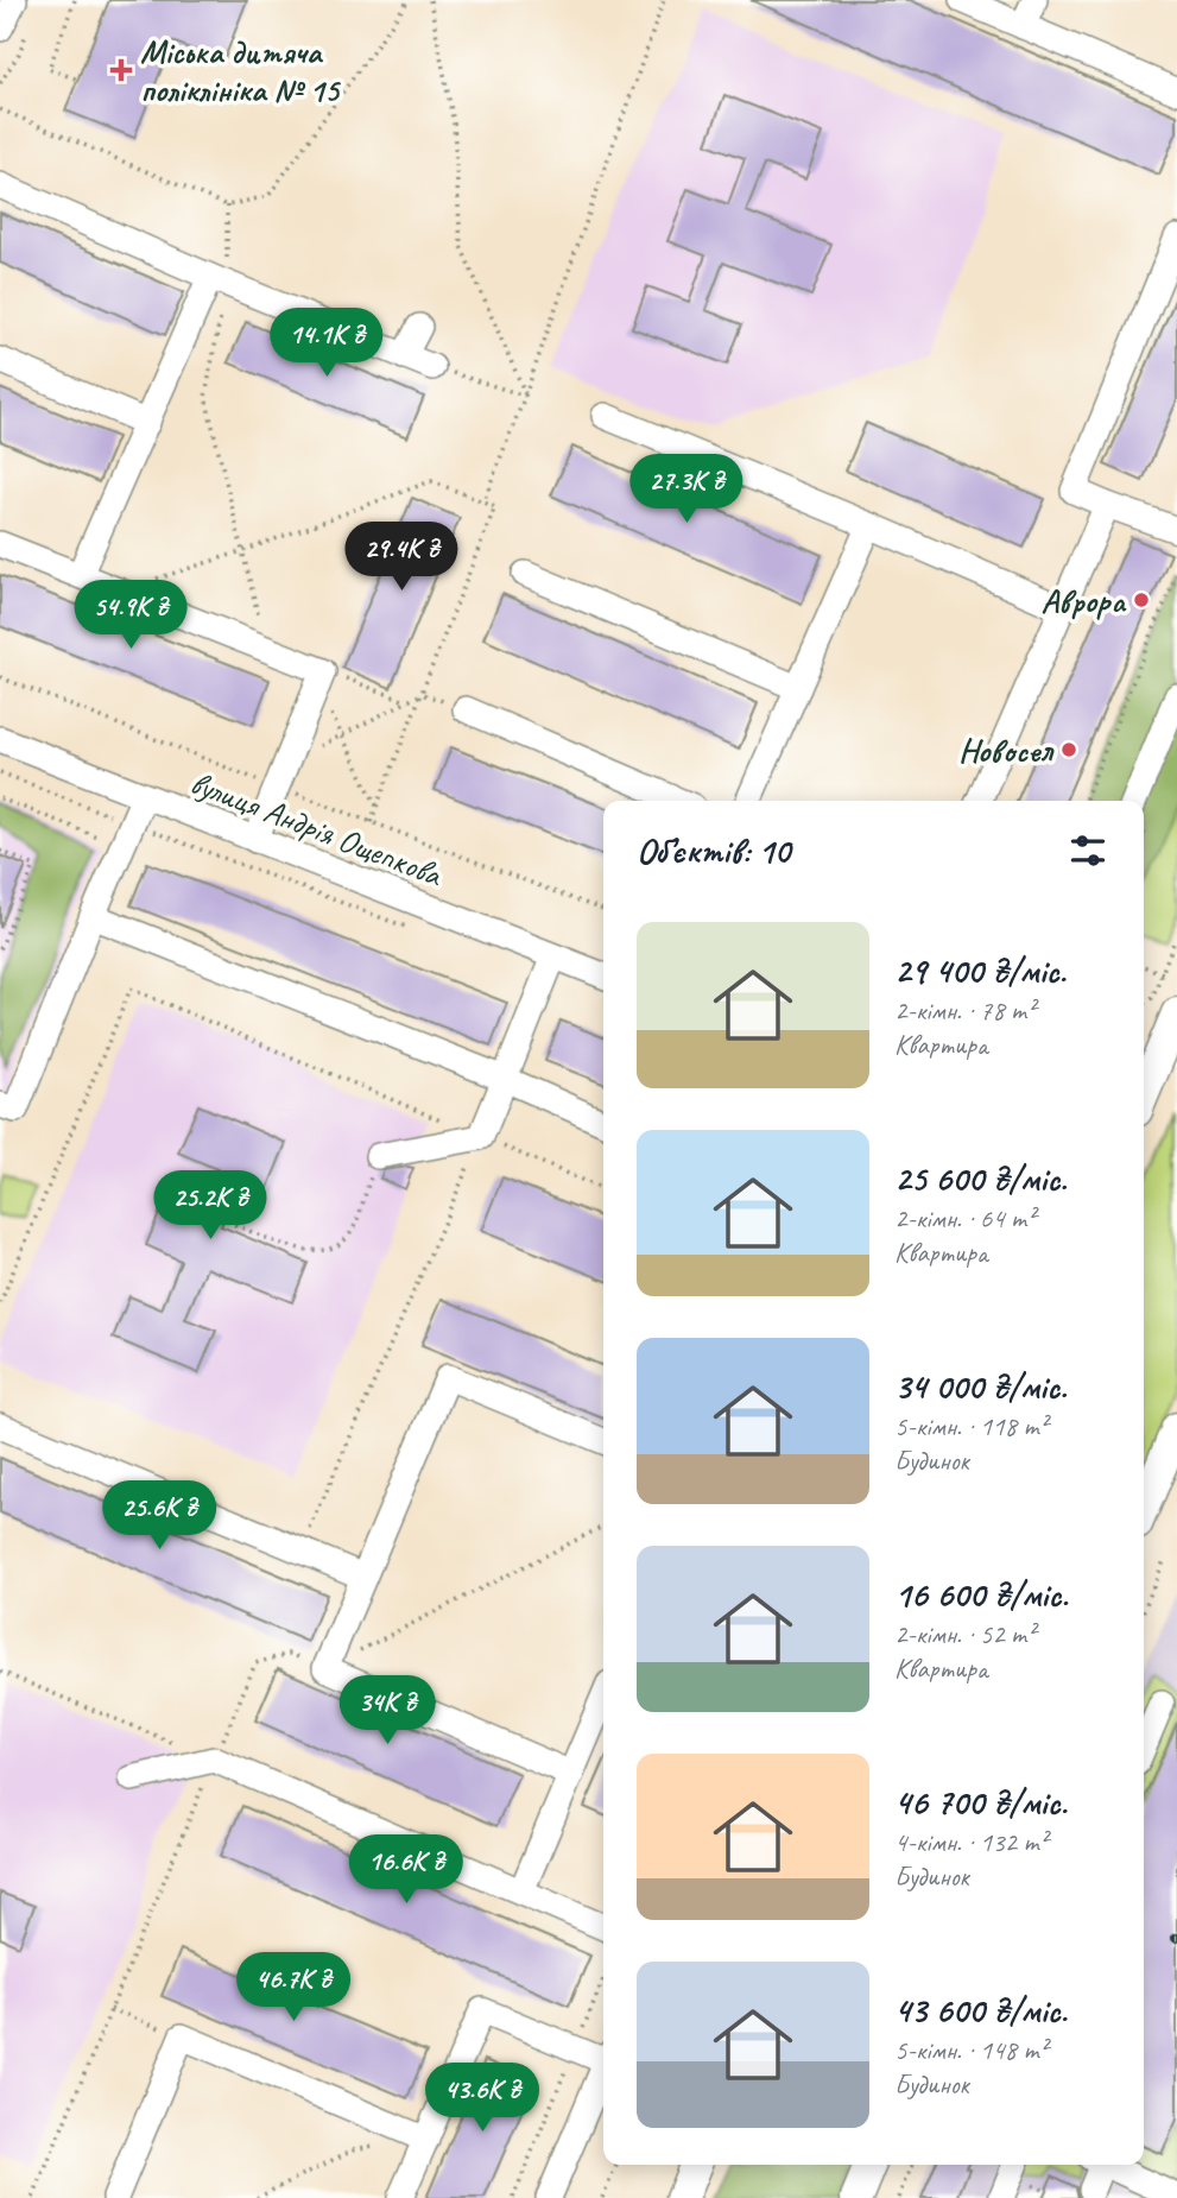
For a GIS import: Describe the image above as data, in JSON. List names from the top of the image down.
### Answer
{
  "streets": {
    "street": ["вулиця Андрія Ощепкова"]
  },
  "places": {
    "health": ["Міська дитяча поліклініка № 15"],
    "other": ["Аврора", "Новосел"]
  },
  "page": {
    "price": [
      "14.1K ₴",
      "27.3K ₴",
      "29.4K ₴",
      "54.9K ₴",
      "25.2K ₴",
      "25.6K ₴",
      "34K ₴",
      "16.6K ₴",
      "46.7K ₴",
      "43.6K ₴"
    ],
    "heading": "Об’єктів: 10",
    "list": [
      {
        "name": "29 400 ₴/міс.",
        "note": "2-кімн. · 78 m² · Квартира"
      },
      {
        "name": "25 600 ₴/міс.",
        "note": "2-кімн. · 64 m² · Квартира"
      },
      {
        "name": "34 000 ₴/міс.",
        "note": "5-кімн. · 118 m² · Будинок"
      },
      {
        "name": "16 600 ₴/міс.",
        "note": "2-кімн. · 52 m² · Квартира"
      },
      {
        "name": "46 700 ₴/міс.",
        "note": "4-кімн. · 132 m² · Будинок"
      },
      {
        "name": "43 600 ₴/міс.",
        "note": "5-кімн. · 148 m² · Будинок"
      }
    ]
  }
}
